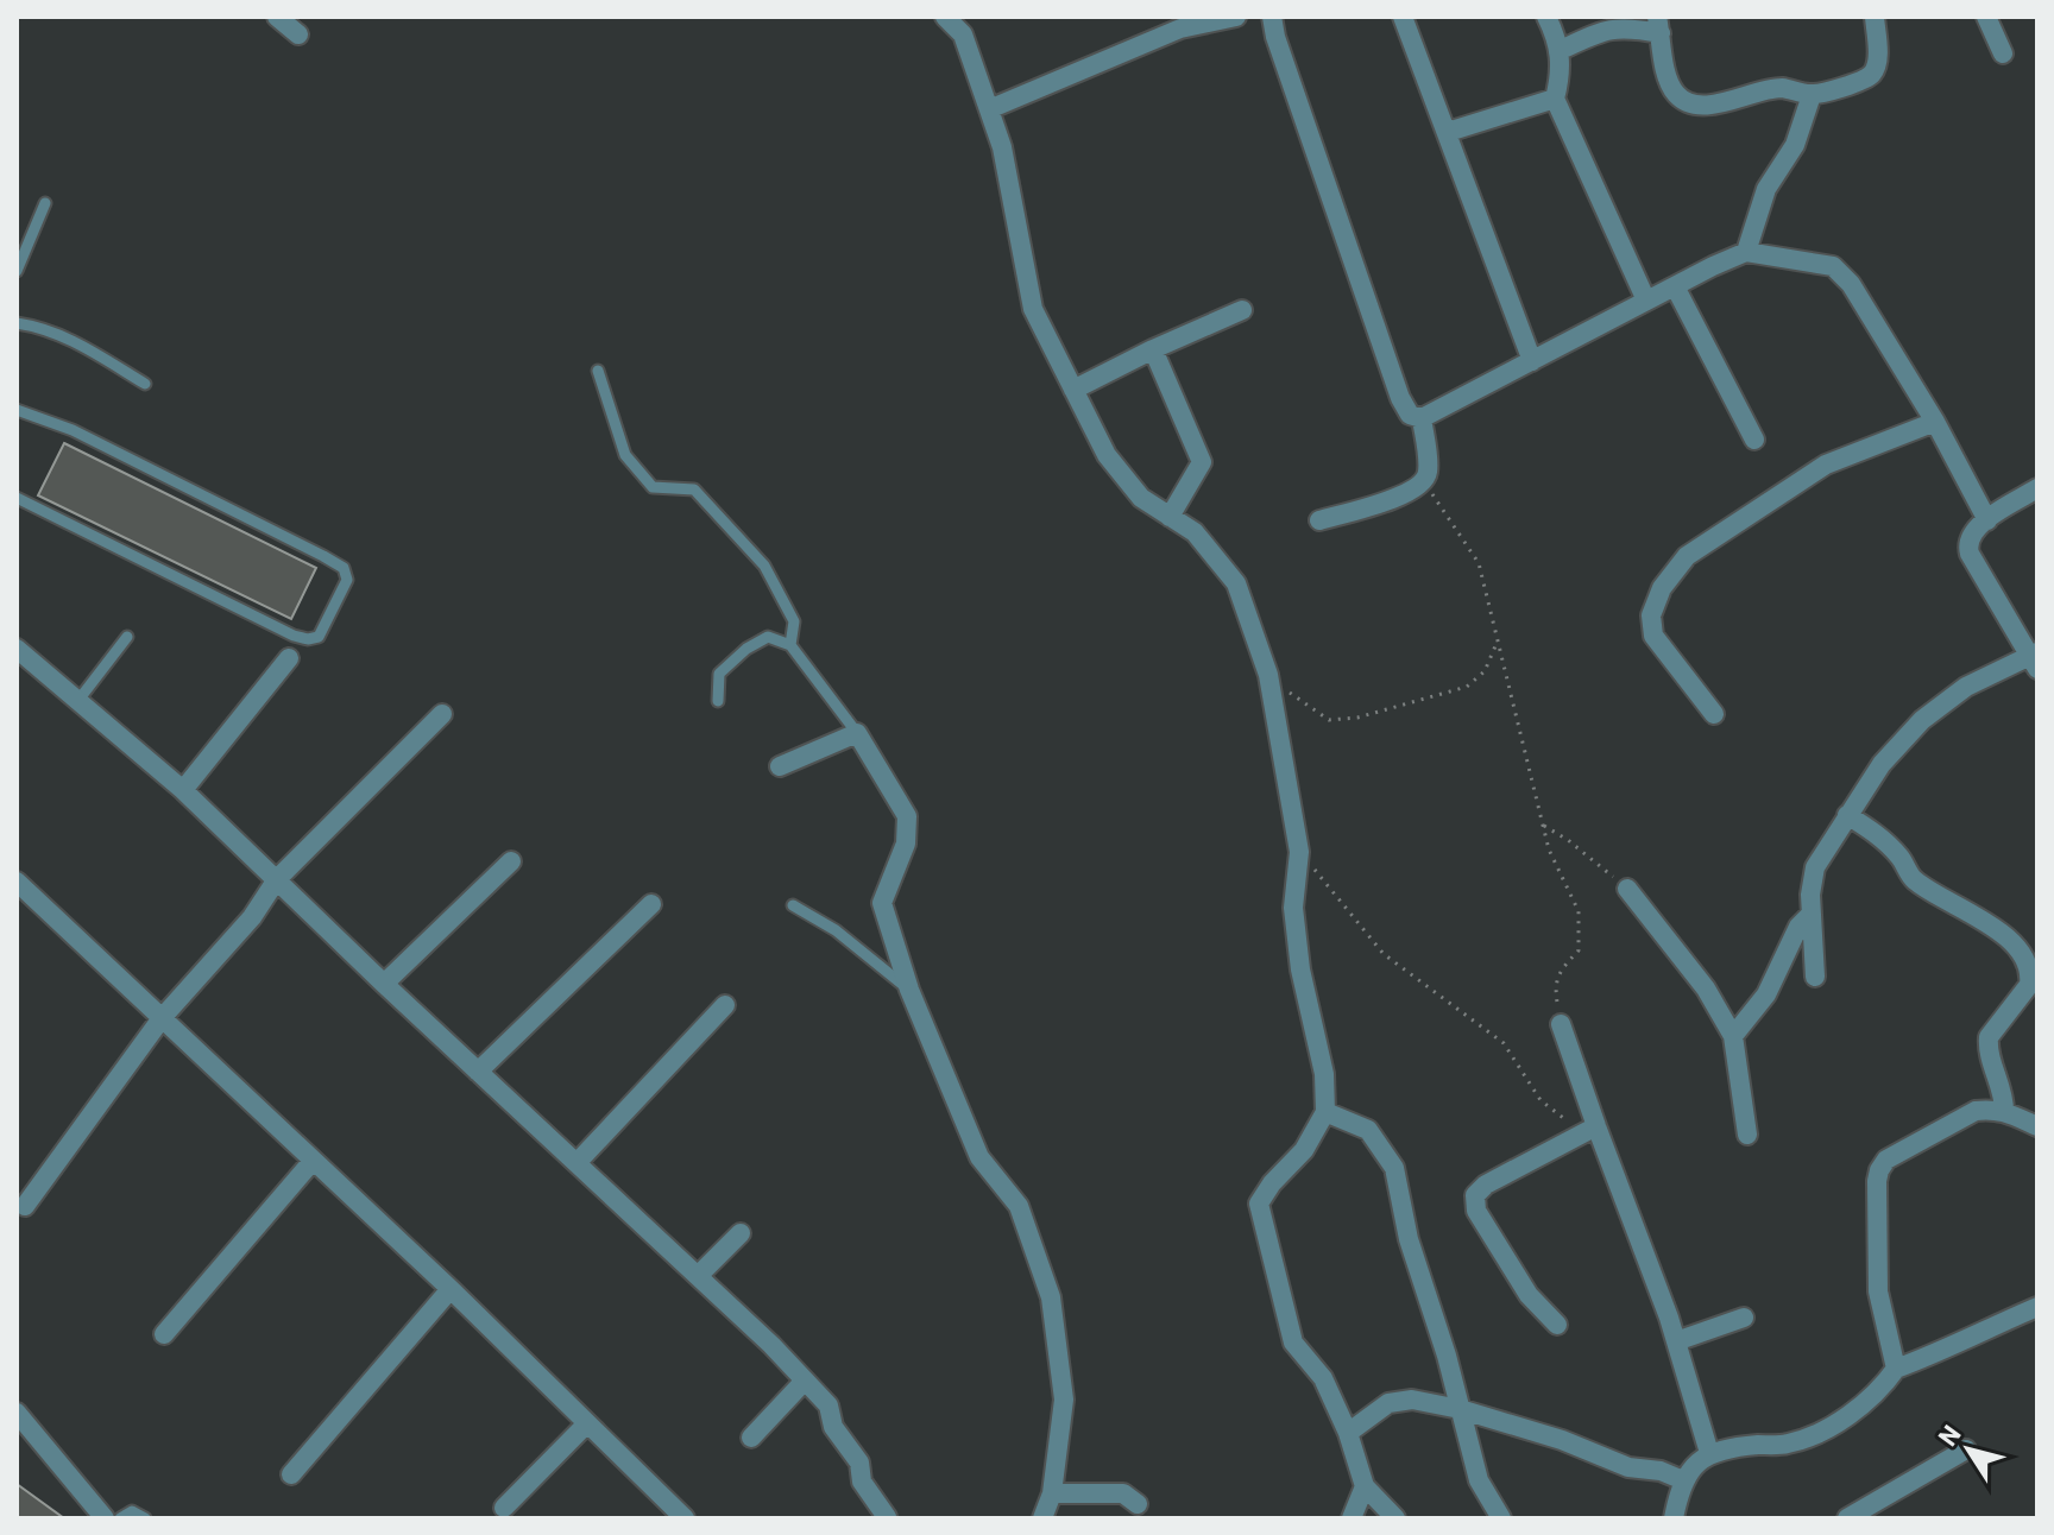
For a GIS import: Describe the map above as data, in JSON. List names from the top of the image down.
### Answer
{
  "north": "top left"
}
